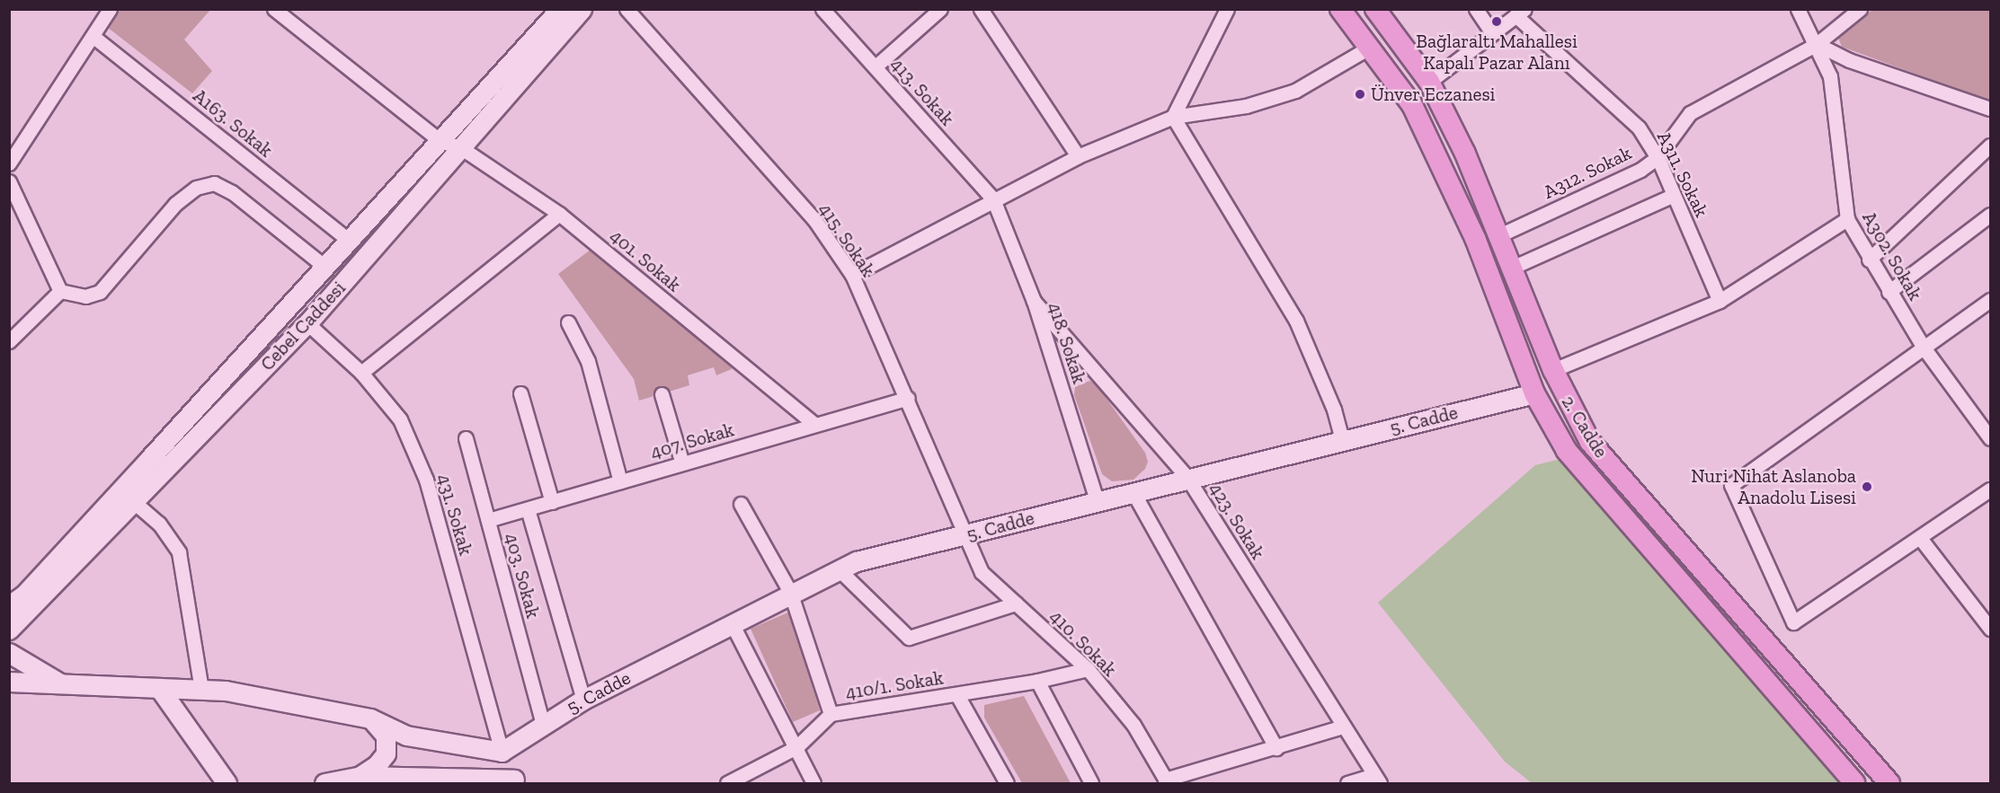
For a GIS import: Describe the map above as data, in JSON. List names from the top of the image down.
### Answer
{
  "streets": {
    "main road": ["Cebel Caddesi", "5. Cadde", "2. Cadde"],
    "street": [
      "413. Sokak",
      "A163. Sokak",
      "A312. Sokak",
      "A311. Sokak",
      "415. Sokak",
      "A302. Sokak",
      "401. Sokak",
      "418. Sokak",
      "407. Sokak",
      "431. Sokak",
      "423. Sokak",
      "403. Sokak",
      "410. Sokak",
      "410/1. Sokak"
    ]
  },
  "crossings": [
    ["413. Sokak", "418. Sokak"],
    ["A163. Sokak", "Cebel Caddesi"],
    ["A312. Sokak", "A311. Sokak"],
    ["A312. Sokak", "A302. Sokak"],
    ["A312. Sokak", "2. Cadde"],
    ["415. Sokak", "5. Cadde"],
    ["415. Sokak", "407. Sokak"],
    ["415. Sokak", "410. Sokak"],
    ["401. Sokak", "Cebel Caddesi"],
    ["401. Sokak", "407. Sokak"],
    ["Cebel Caddesi", "431. Sokak"],
    ["418. Sokak", "5. Cadde"],
    ["418. Sokak", "423. Sokak"],
    ["5. Cadde", "2. Cadde"],
    ["5. Cadde", "431. Sokak"],
    ["5. Cadde", "423. Sokak"],
    ["5. Cadde", "403. Sokak"],
    ["5. Cadde", "410. Sokak"],
    ["407. Sokak", "403. Sokak"],
    ["410. Sokak", "410/1. Sokak"]
  ],
  "places": ["Bağlaraltı Mahallesi Kapalı Pazar Alanı", "Ünver Eczanesi", "Nuri Nihat Aslanoba Anadolu Lisesi"]
}
